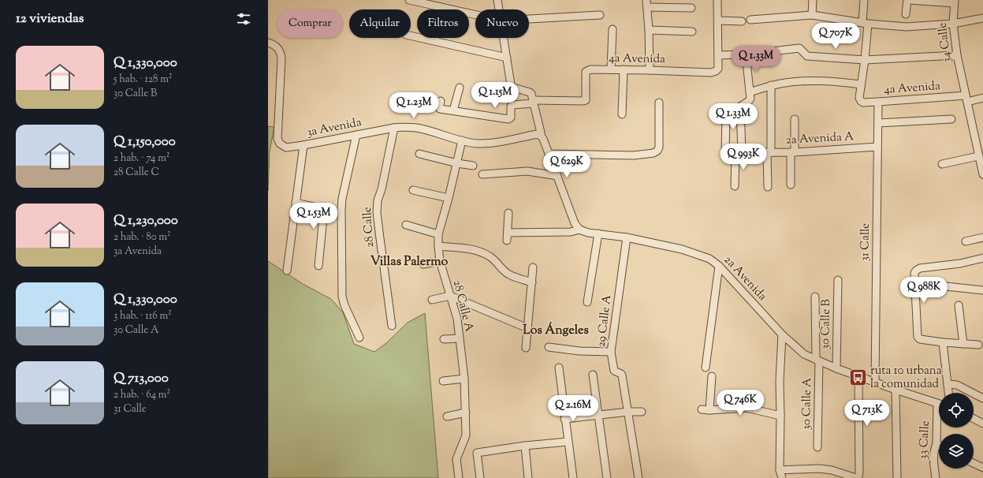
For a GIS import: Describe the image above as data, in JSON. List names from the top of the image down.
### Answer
{
  "streets": {
    "street": [
      "34 Calle",
      "4a Avenida",
      "3a Avenida",
      "2a Avenida A",
      "28 Calle",
      "31 Calle",
      "2a Avenida",
      "28 Calle A",
      "29 Calle A",
      "30 Calle B",
      "30 Calle A",
      "33 Calle"
    ]
  },
  "crossings": [
    ["34 Calle", "4a Avenida"],
    ["4a Avenida", "31 Calle"],
    ["3a Avenida", "28 Calle"],
    ["3a Avenida", "28 Calle A"],
    ["2a Avenida A", "31 Calle"],
    ["31 Calle", "2a Avenida"],
    ["2a Avenida", "29 Calle A"],
    ["2a Avenida", "30 Calle B"],
    ["2a Avenida", "30 Calle A"]
  ],
  "districts": ["Villas Palermo", "Los Ángeles"],
  "places": {
    "bus stop": ["ruta 10 urbana la comunidad"]
  },
  "page": {
    "heading": "12 viviendas",
    "chip": [
      "Comprar",
      "Alquilar",
      "Filtros",
      "Nuevo"
    ],
    "price": [
      "Q 707K",
      "Q 1.33M",
      "Q 1.15M",
      "Q 1.23M",
      "Q 1.33M",
      "Q 993K",
      "Q 629K",
      "Q 1.53M",
      "Q 988K",
      "Q 746K",
      "Q 2.16M",
      "Q 713K"
    ],
    "list": [
      {
        "name": "Q 1,330,000",
        "note": "5 hab. · 128 m² · 30 Calle B"
      },
      {
        "name": "Q 1,150,000",
        "note": "2 hab. · 74 m² · 28 Calle C"
      },
      {
        "name": "Q 1,230,000",
        "note": "2 hab. · 80 m² · 3a Avenida"
      },
      {
        "name": "Q 1,330,000",
        "note": "3 hab. · 116 m² · 30 Calle A"
      },
      {
        "name": "Q 713,000",
        "note": "2 hab. · 64 m² · 31 Calle"
      }
    ]
  }
}
